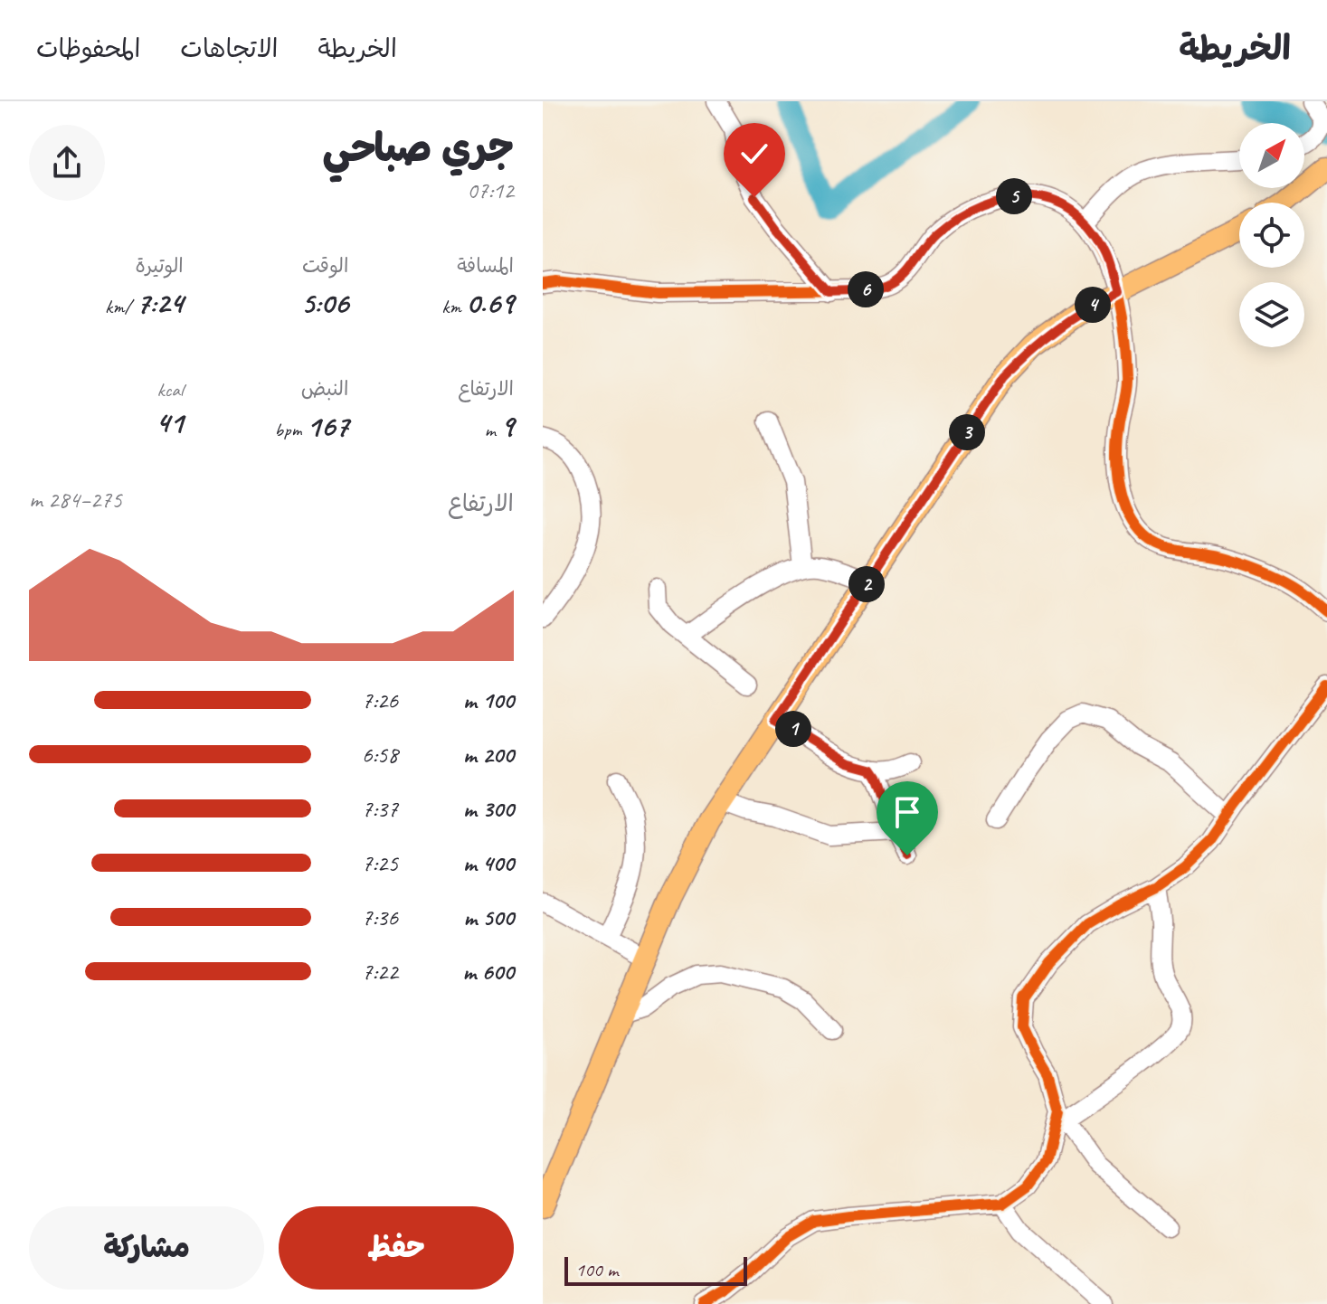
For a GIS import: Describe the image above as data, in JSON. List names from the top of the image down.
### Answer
{
  "scale_bar": "100 m",
  "north": "top right",
  "page": {
    "header": "الخريطة",
    "nav": ["الخريطة", "الاتجاهات", "المحفوظات"],
    "heading": ["جري صباحي", "07:12"],
    "pins": [
      "5",
      "6",
      "4",
      "3",
      "2",
      "1"
    ],
    "stats": [
      ["المسافة", "0.69 km"],
      ["الوقت", "5:06"],
      ["الوتيرة", "7:24 /km"],
      ["الارتفاع", "9 m"],
      ["النبض", "167 bpm"],
      ["kcal", "41"]
    ],
    "chart": ["الارتفاع", "275–284 m"],
    "list": [
      {
        "name": "100 m",
        "note": "7:26"
      },
      {
        "name": "200 m",
        "note": "6:58"
      },
      {
        "name": "300 m",
        "note": "7:37"
      },
      {
        "name": "400 m",
        "note": "7:25"
      },
      {
        "name": "500 m",
        "note": "7:36"
      },
      {
        "name": "600 m",
        "note": "7:22"
      }
    ],
    "buttons": ["حفظ", "مشاركة"],
    "scale": "100 m"
  }
}
